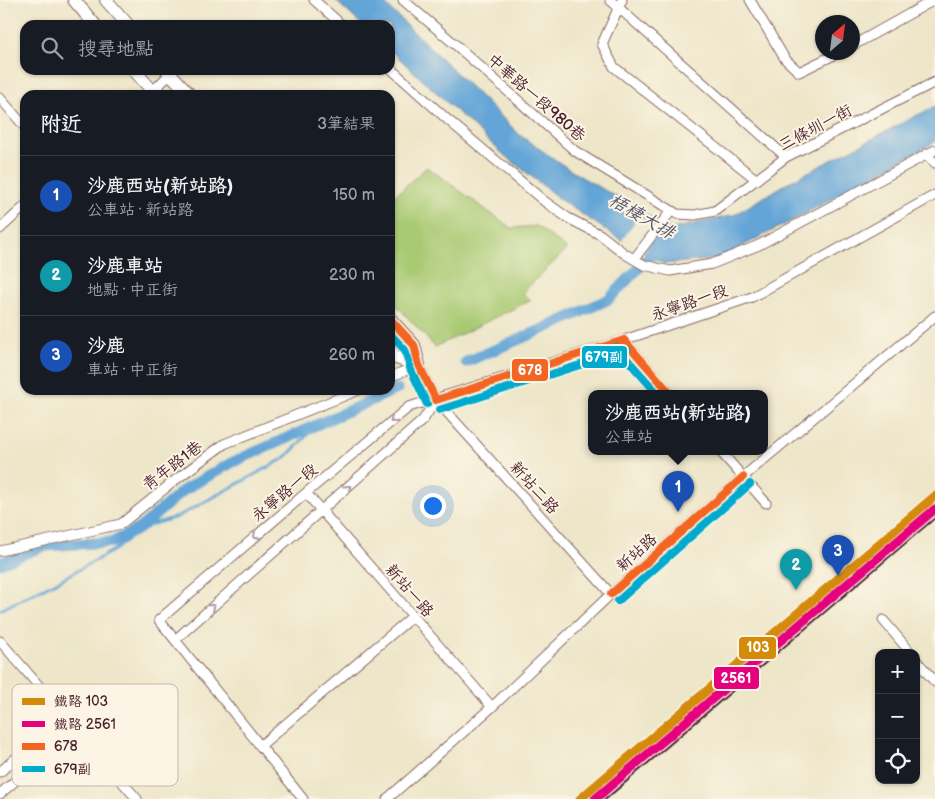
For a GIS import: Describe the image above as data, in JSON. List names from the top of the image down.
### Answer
{
  "streets": {
    "street": [
      "中華路一段980巷",
      "三條圳一街",
      "永寧路一段",
      "青年路1巷",
      "新站二路",
      "新站路",
      "新站一路"
    ]
  },
  "crossings": [
    ["中華路一段980巷", "三條圳一街"],
    ["永寧路一段", "新站二路"],
    ["永寧路一段", "新站一路"],
    ["新站二路", "新站路"],
    ["新站路", "新站一路"]
  ],
  "water": ["梧棲大排"],
  "lines": [
    "transit line 678",
    "transit line 679副",
    "rail line 103",
    "rail line 2561"
  ],
  "legend": [
    "鐵路 103",
    "鐵路 2561",
    "678",
    "679副"
  ],
  "north": "top right",
  "page": {
    "search": "搜尋地點",
    "heading": ["附近", "3筆結果"],
    "list": [
      {
        "mark": "1",
        "name": "沙鹿西站(新站路)",
        "note": "公車站 · 新站路",
        "value": "150 m"
      },
      {
        "mark": "2",
        "name": "沙鹿車站",
        "note": "地點 · 中正街",
        "value": "230 m"
      },
      {
        "mark": "3",
        "name": "沙鹿",
        "note": "車站 · 中正街",
        "value": "260 m"
      }
    ],
    "popup": ["沙鹿西站(新站路)", "公車站"],
    "pins": ["1", "3", "2"],
    "map_buttons": ["+", "−"]
  }
}
